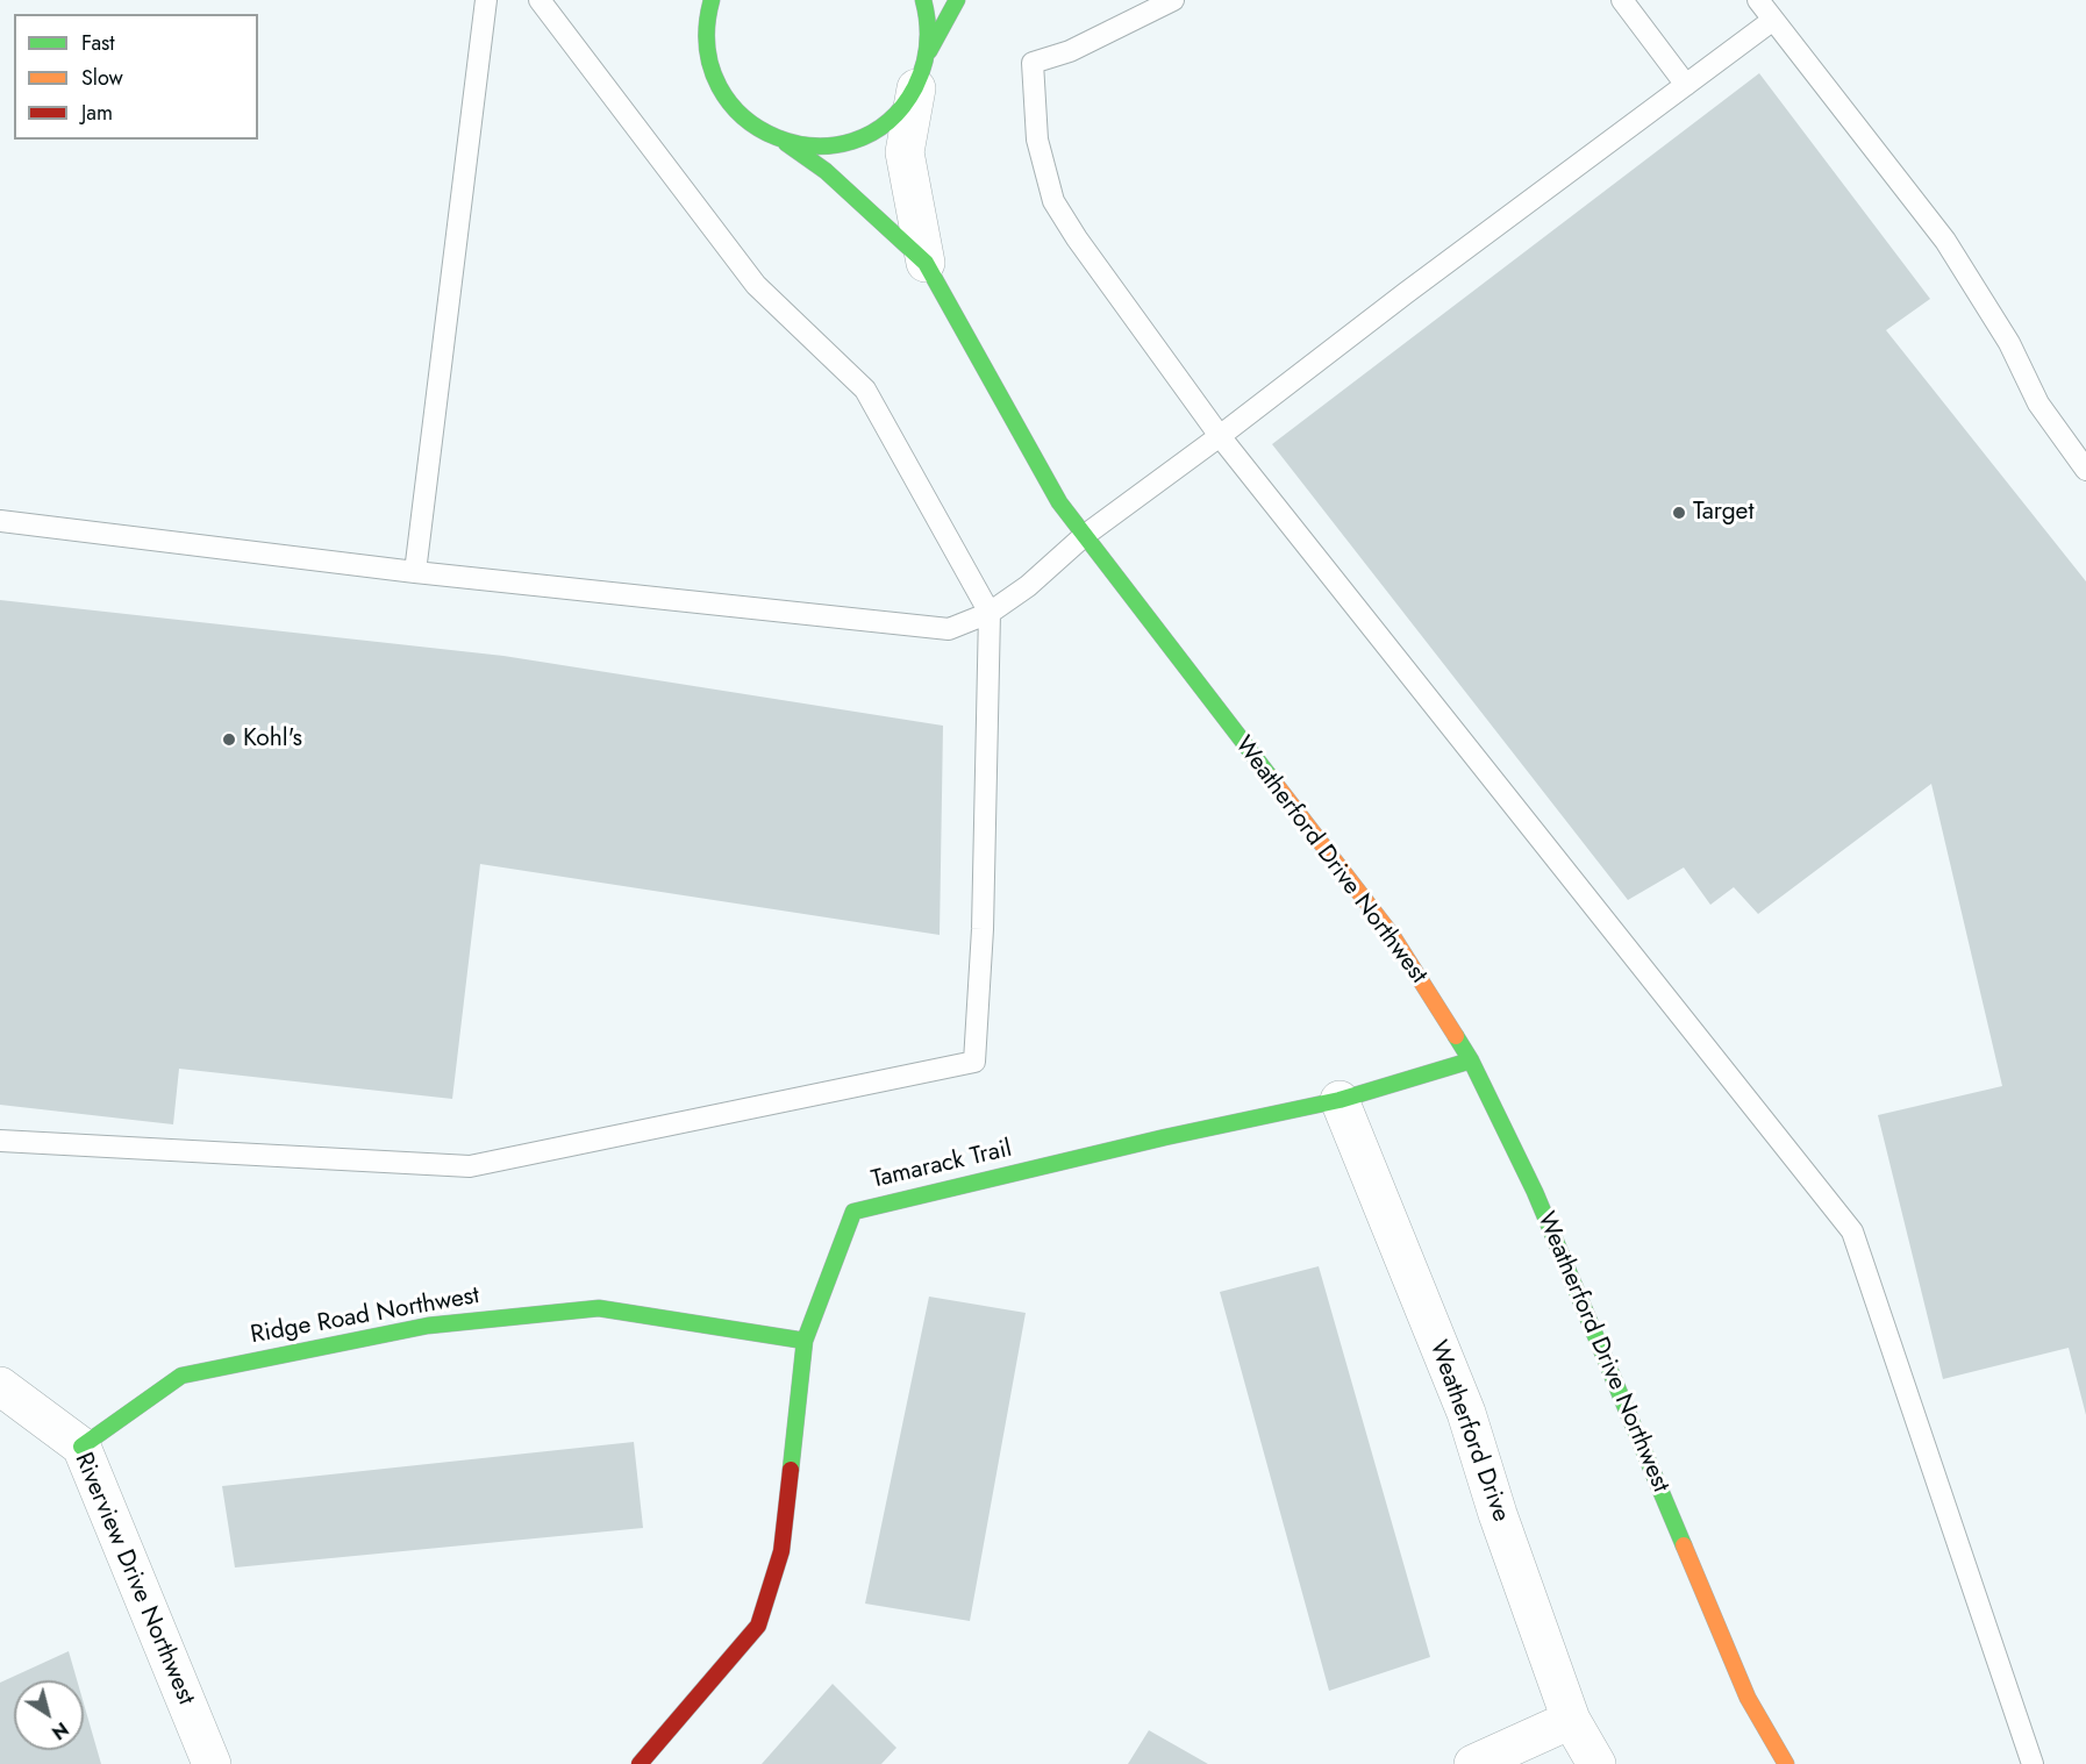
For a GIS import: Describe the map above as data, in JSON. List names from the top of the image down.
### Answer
{
  "streets": {
    "street": [
      "Weatherford Drive Northwest",
      "Tamarack Trail",
      "Ridge Road Northwest",
      "Weatherford Drive",
      "Riverview Drive Northwest"
    ]
  },
  "crossings": [
    ["Weatherford Drive Northwest", "Tamarack Trail"],
    ["Tamarack Trail", "Ridge Road Northwest"],
    ["Tamarack Trail", "Weatherford Drive"],
    ["Ridge Road Northwest", "Riverview Drive Northwest"]
  ],
  "places": ["Target", "Kohl's"],
  "legend": ["Fast", "Slow", "Jam"],
  "north": "bottom right"
}
